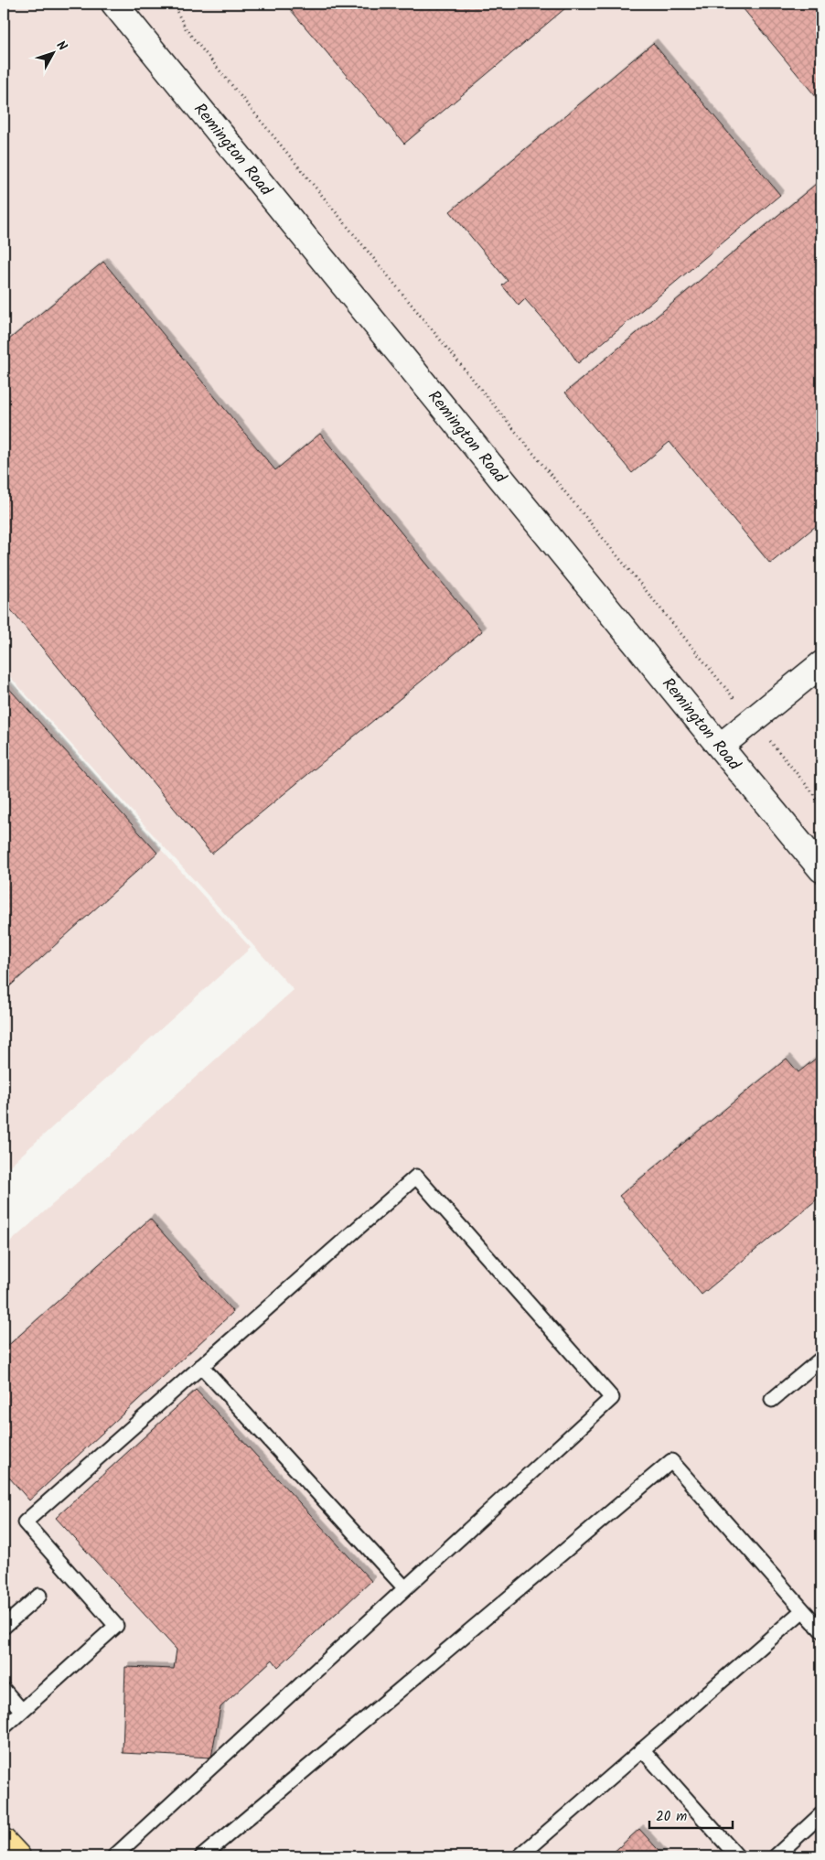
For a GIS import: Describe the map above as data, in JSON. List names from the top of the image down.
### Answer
{
  "streets": {
    "street": ["Remington Road"]
  },
  "scale_bar": "20 m",
  "north": "top right"
}
